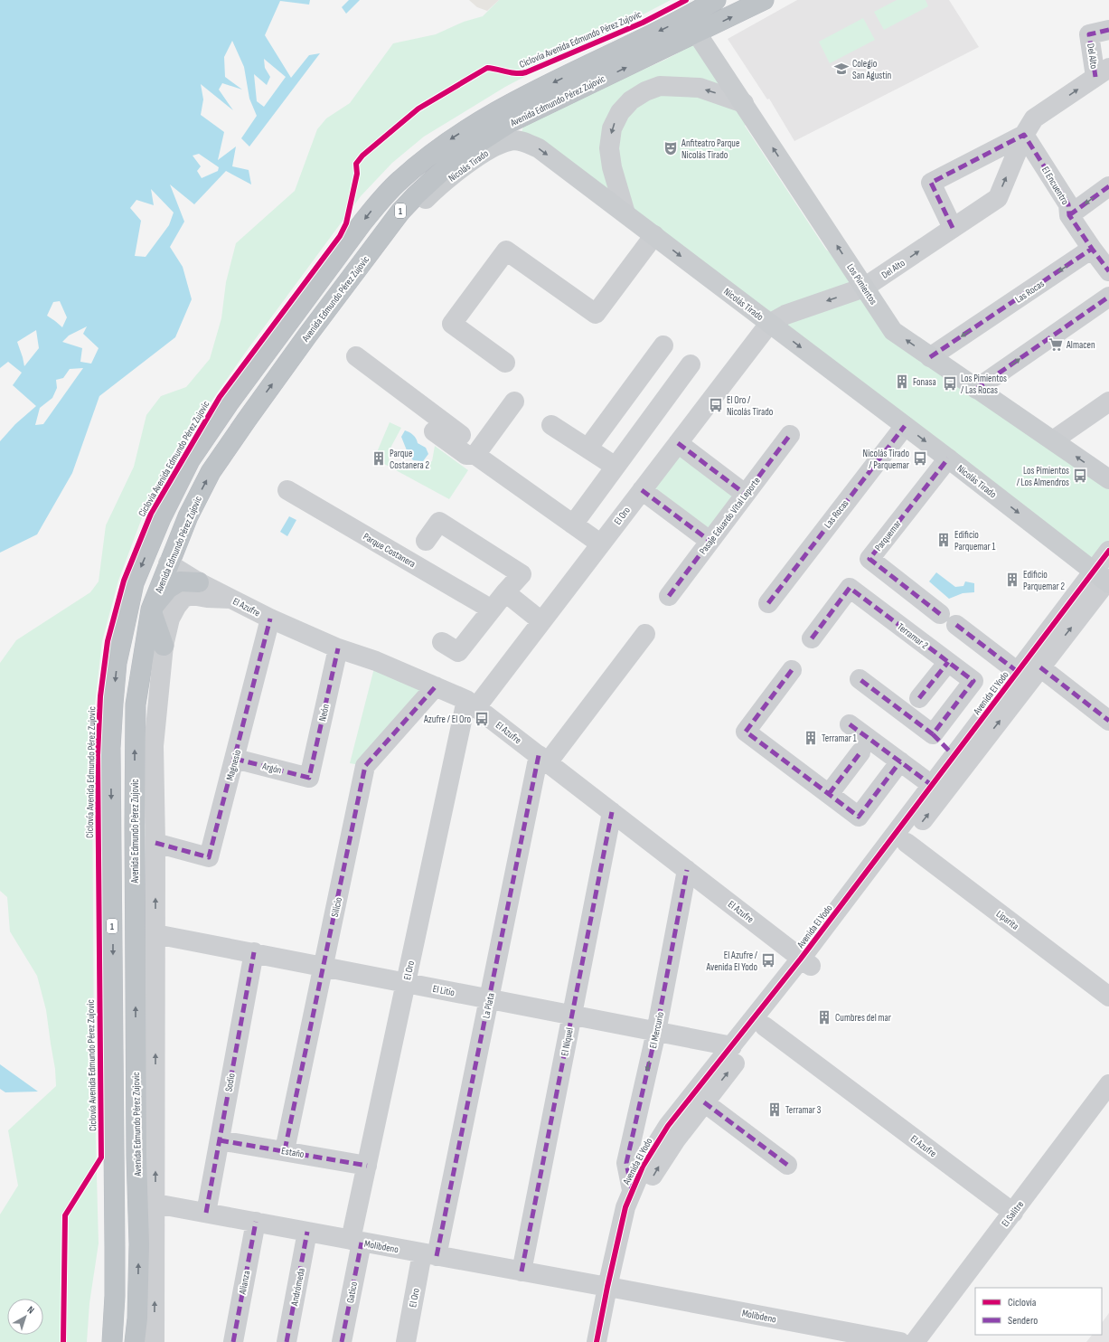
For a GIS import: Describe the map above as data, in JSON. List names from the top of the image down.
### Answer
{
  "streets": {
    "highway": ["Avenida Edmundo Pérez Zujovic", "1"],
    "main road": ["Nicolás Tirado", "Los Pimientos"],
    "street": [
      "Del Alto",
      "El Encuentro",
      "Las Rocas",
      "El Oro",
      "Pasaje Eduardo Vital Leporte",
      "Parquemar",
      "Parque Costanera",
      "El Azufre",
      "Terramar 2",
      "Avenida El Yodo",
      "Neón",
      "Magnesio",
      "Argón",
      "Silicio",
      "Liparita",
      "El Litio",
      "La Plata",
      "El Mercurio",
      "El Níquel",
      "Sodio",
      "Estaño",
      "El Salitre",
      "Molibdeno",
      "Alianza",
      "Andrómeda",
      "Gatico"
    ],
    "cycle path": ["Ciclovía Avenida Edmundo Pérez Zujovic"]
  },
  "crossings": [
    ["Del Alto", "Nicolás Tirado"],
    ["Del Alto", "El Encuentro"],
    ["Del Alto", "Los Pimientos"],
    ["Del Alto", "El Oro"],
    ["Avenida Edmundo Pérez Zujovic", "Nicolás Tirado"],
    ["Avenida Edmundo Pérez Zujovic", "Los Pimientos"],
    ["Avenida Edmundo Pérez Zujovic", "El Azufre"],
    ["Avenida Edmundo Pérez Zujovic", "Magnesio"],
    ["Avenida Edmundo Pérez Zujovic", "El Litio"],
    ["Avenida Edmundo Pérez Zujovic", "Molibdeno"],
    ["Nicolás Tirado", "Las Rocas"],
    ["Nicolás Tirado", "El Oro"],
    ["Nicolás Tirado", "Parquemar"],
    ["Nicolás Tirado", "Avenida El Yodo"],
    ["El Encuentro", "Las Rocas"],
    ["Los Pimientos", "Las Rocas"],
    ["El Oro", "El Azufre"],
    ["El Oro", "El Litio"],
    ["El Oro", "La Plata"],
    ["El Oro", "Estaño"],
    ["El Oro", "Molibdeno"],
    ["El Oro", "Gatico"],
    ["El Azufre", "Avenida El Yodo"],
    ["El Azufre", "Neón"],
    ["El Azufre", "Magnesio"],
    ["El Azufre", "Silicio"],
    ["El Azufre", "La Plata"],
    ["El Azufre", "El Mercurio"],
    ["El Azufre", "El Níquel"],
    ["El Azufre", "El Salitre"],
    ["Avenida El Yodo", "Liparita"],
    ["Avenida El Yodo", "El Litio"],
    ["Avenida El Yodo", "El Mercurio"],
    ["Avenida El Yodo", "Molibdeno"],
    ["Neón", "Argón"],
    ["Magnesio", "Argón"],
    ["Silicio", "El Litio"],
    ["Silicio", "Estaño"],
    ["El Litio", "La Plata"],
    ["El Litio", "El Mercurio"],
    ["El Litio", "El Níquel"],
    ["El Litio", "Sodio"],
    ["La Plata", "Molibdeno"],
    ["El Níquel", "Molibdeno"],
    ["Sodio", "Estaño"],
    ["Sodio", "Molibdeno"],
    ["Molibdeno", "Alianza"],
    ["Molibdeno", "Andrómeda"],
    ["Molibdeno", "Gatico"]
  ],
  "one_way": ["Nicolás Tirado", "Los Pimientos", "El Mercurio"],
  "places": {
    "school or university": ["Colegio San Agustín"],
    "theatre": ["Anfiteatro Parque Nicolás Tirado"],
    "supermarket": ["Almacen"],
    "building": [
      "Fonasa",
      "Parque Costanera 2",
      "Edificio Parquemar 1",
      "Edificio Parquemar 2",
      "Terramar 1",
      "Cumbres del mar",
      "Terramar 3"
    ],
    "bus stop": [
      "Los Pimientos / Las Rocas",
      "El Oro / Nicolás Tirado",
      "Nicolás Tirado / Parquemar",
      "Los Pimientos / Los Almendros",
      "Azufre / El Oro",
      "El Azufre / Avenida El Yodo"
    ]
  },
  "legend": ["Ciclovía", "Sendero"],
  "north": "top right"
}
